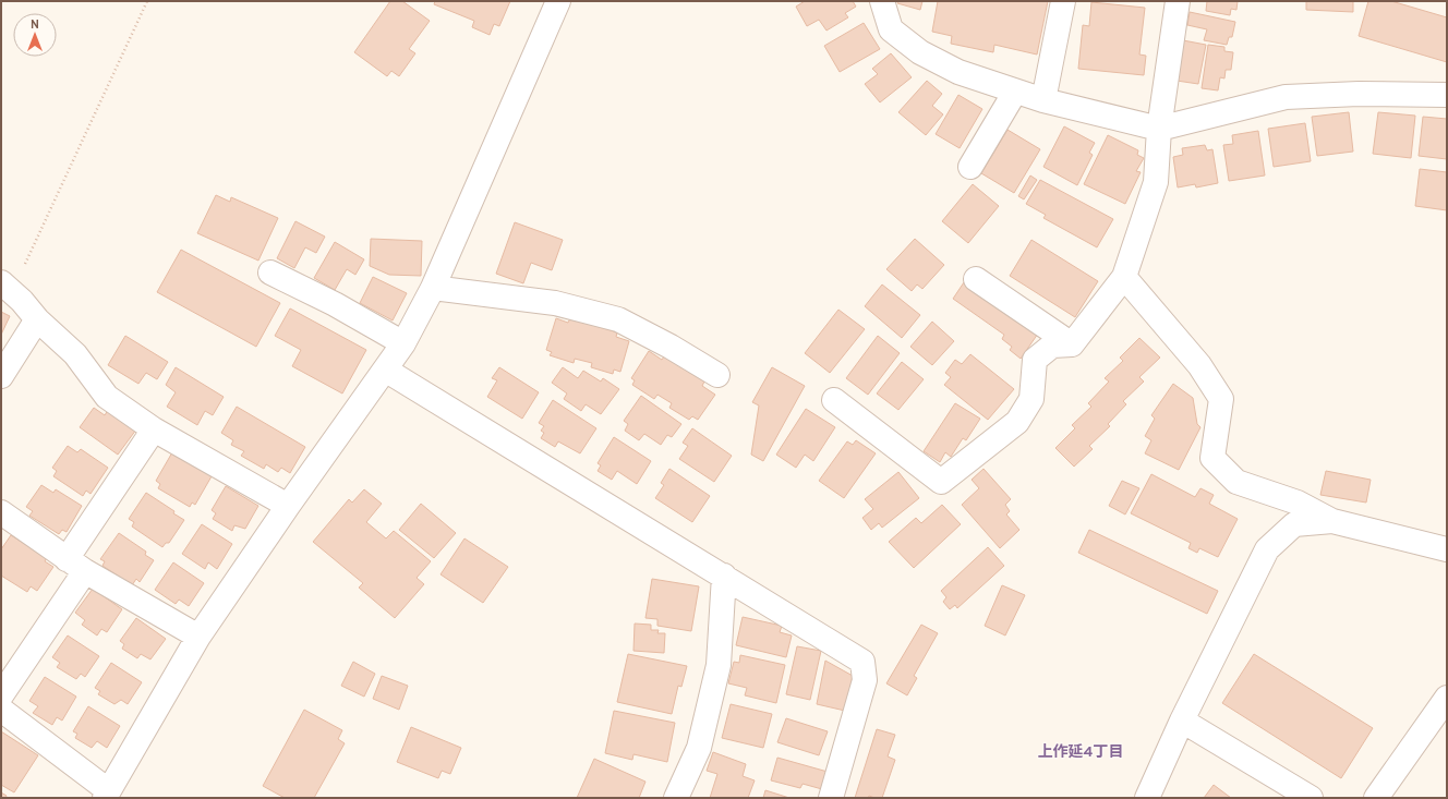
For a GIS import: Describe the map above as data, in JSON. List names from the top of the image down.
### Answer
{
  "districts": ["上作延4丁目"],
  "north": "top"
}
